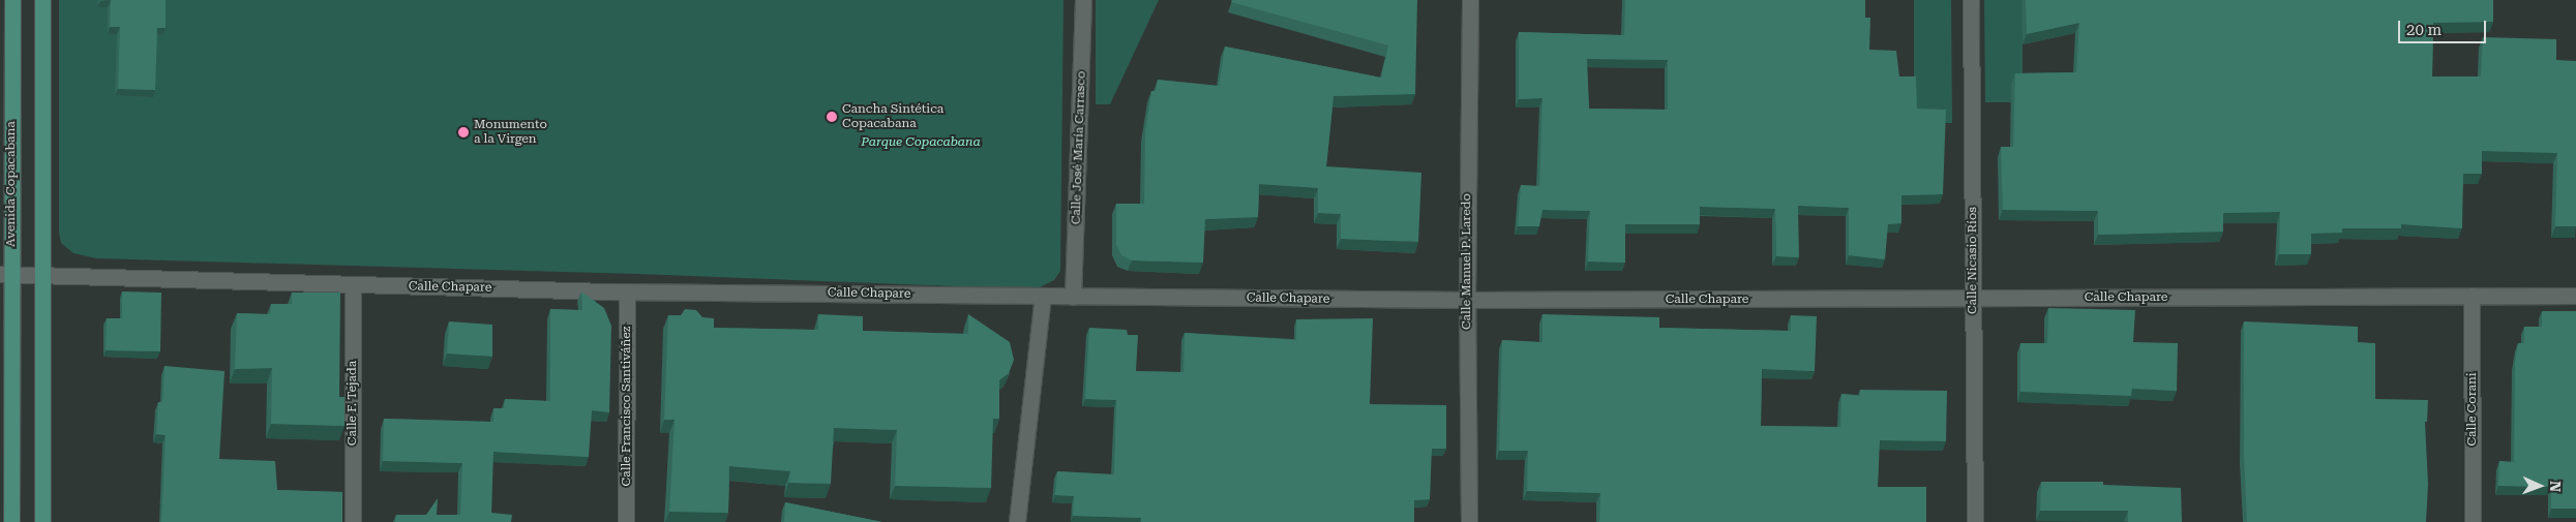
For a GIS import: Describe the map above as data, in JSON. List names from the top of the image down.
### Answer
{
  "streets": {
    "main road": ["Avenida Copacabana"],
    "street": [
      "Calle José María Carrasco",
      "Calle Nicasio Ríos",
      "Calle Manuel P. Laredo",
      "Calle Chapare",
      "Calle F. Tejada",
      "Calle Francisco Santiváñez",
      "Calle Corani"
    ]
  },
  "crossings": [
    ["Calle José María Carrasco", "Calle Chapare"],
    ["Avenida Copacabana", "Calle Chapare"],
    ["Calle Nicasio Ríos", "Calle Chapare"],
    ["Calle Manuel P. Laredo", "Calle Chapare"],
    ["Calle Chapare", "Calle F. Tejada"],
    ["Calle Chapare", "Calle Francisco Santiváñez"],
    ["Calle Chapare", "Calle Corani"]
  ],
  "parks": ["Parque Copacabana"],
  "places": ["Cancha Sintética Copacabana", "Monumento a la Virgen"],
  "scale_bar": "20 m",
  "north": "right"
}
